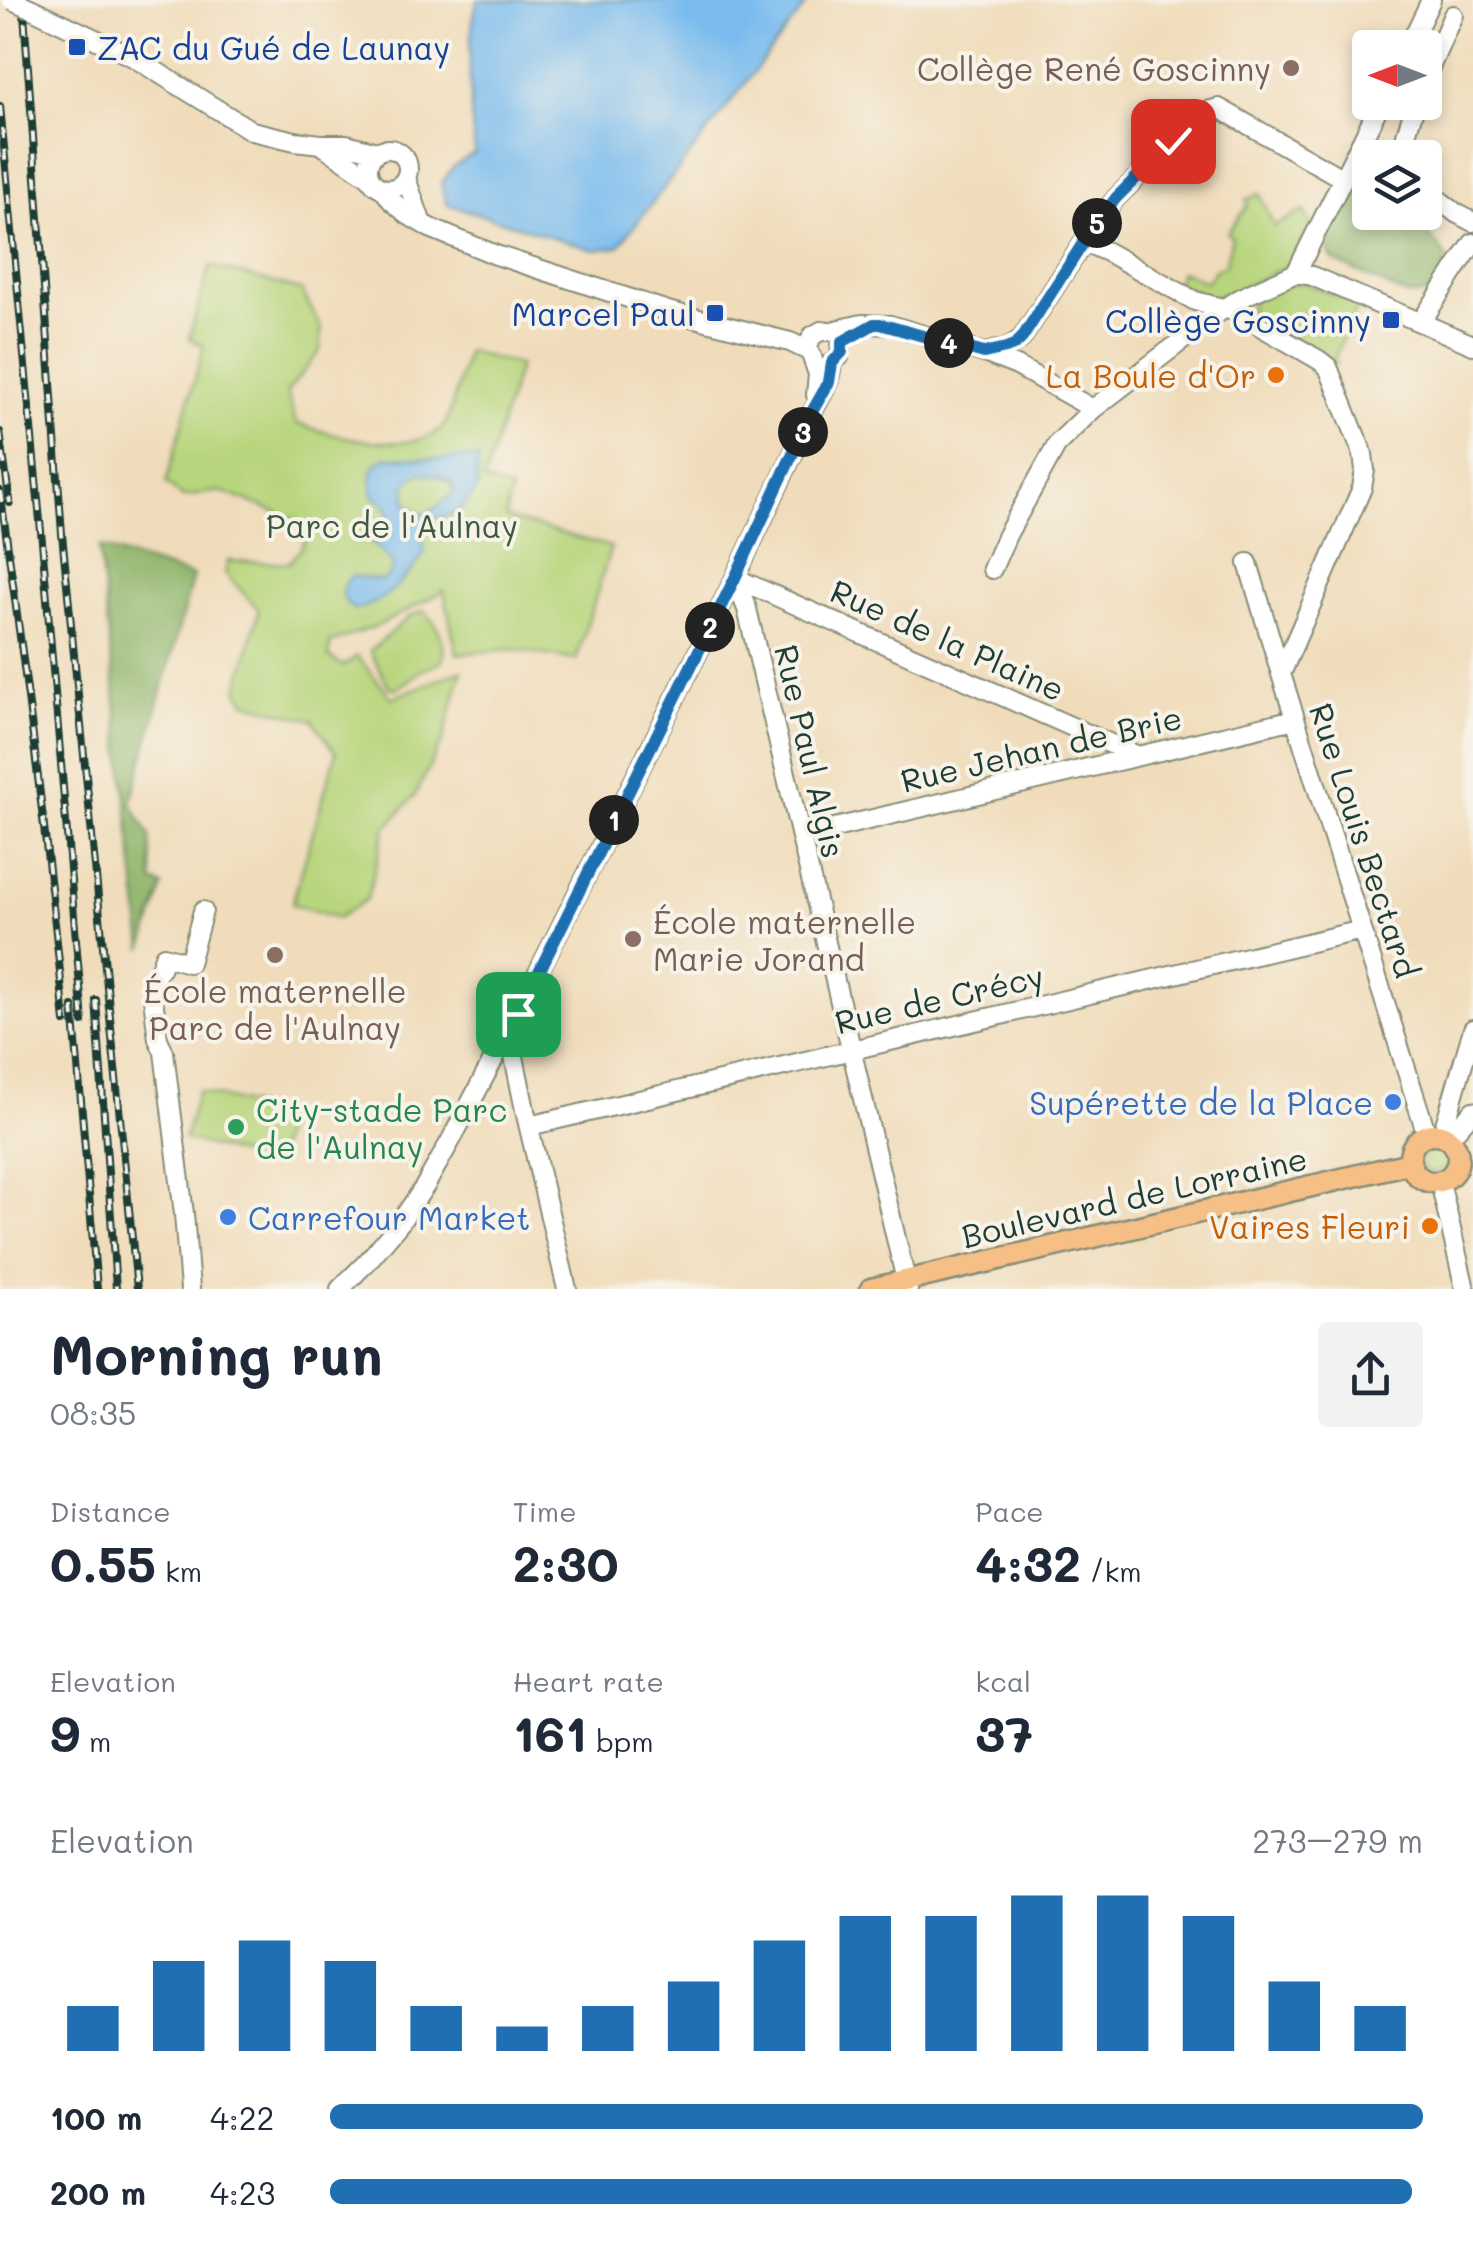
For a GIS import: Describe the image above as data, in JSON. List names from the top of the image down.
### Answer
{
  "streets": {
    "main road": ["Boulevard de Lorraine"],
    "street": [
      "Rue de la Plaine",
      "Rue Jehan de Brie",
      "Rue Paul Algis",
      "Rue Louis Bectard",
      "Rue de Crécy"
    ]
  },
  "crossings": [
    ["Rue de la Plaine", "Rue Jehan de Brie"],
    ["Rue de la Plaine", "Rue Paul Algis"],
    ["Rue Jehan de Brie", "Rue Paul Algis"],
    ["Rue Jehan de Brie", "Rue Louis Bectard"],
    ["Rue Paul Algis", "Rue de Crécy"],
    ["Rue Paul Algis", "Boulevard de Lorraine"],
    ["Rue Louis Bectard", "Rue de Crécy"],
    ["Rue Louis Bectard", "Boulevard de Lorraine"]
  ],
  "parks": ["Parc de l'Aulnay"],
  "places": {
    "transit": ["ZAC du Gué de Launay", "Marcel Paul", "Collège Goscinny"],
    "other": [
      "Collège René Goscinny",
      "La Boule d'Or",
      "École maternelle Marie Jorand",
      "École maternelle Parc de l'Aulnay",
      "Supérette de la Place",
      "City-stade Parc de l'Aulnay",
      "Carrefour Market",
      "Vaires Fleuri"
    ]
  },
  "north": "left",
  "page": {
    "pins": [
      "5",
      "4",
      "3",
      "2",
      "1"
    ],
    "heading": ["Morning run", "08:35"],
    "stats": [
      ["Distance", "0.55 km"],
      ["Time", "2:30"],
      ["Pace", "4:32 /km"],
      ["Elevation", "9 m"],
      ["Heart rate", "161 bpm"],
      ["kcal", "37"]
    ],
    "chart": ["Elevation", "273–279 m"],
    "list": [
      {
        "name": "100 m",
        "note": "4:22"
      },
      {
        "name": "200 m",
        "note": "4:23"
      }
    ]
  }
}
